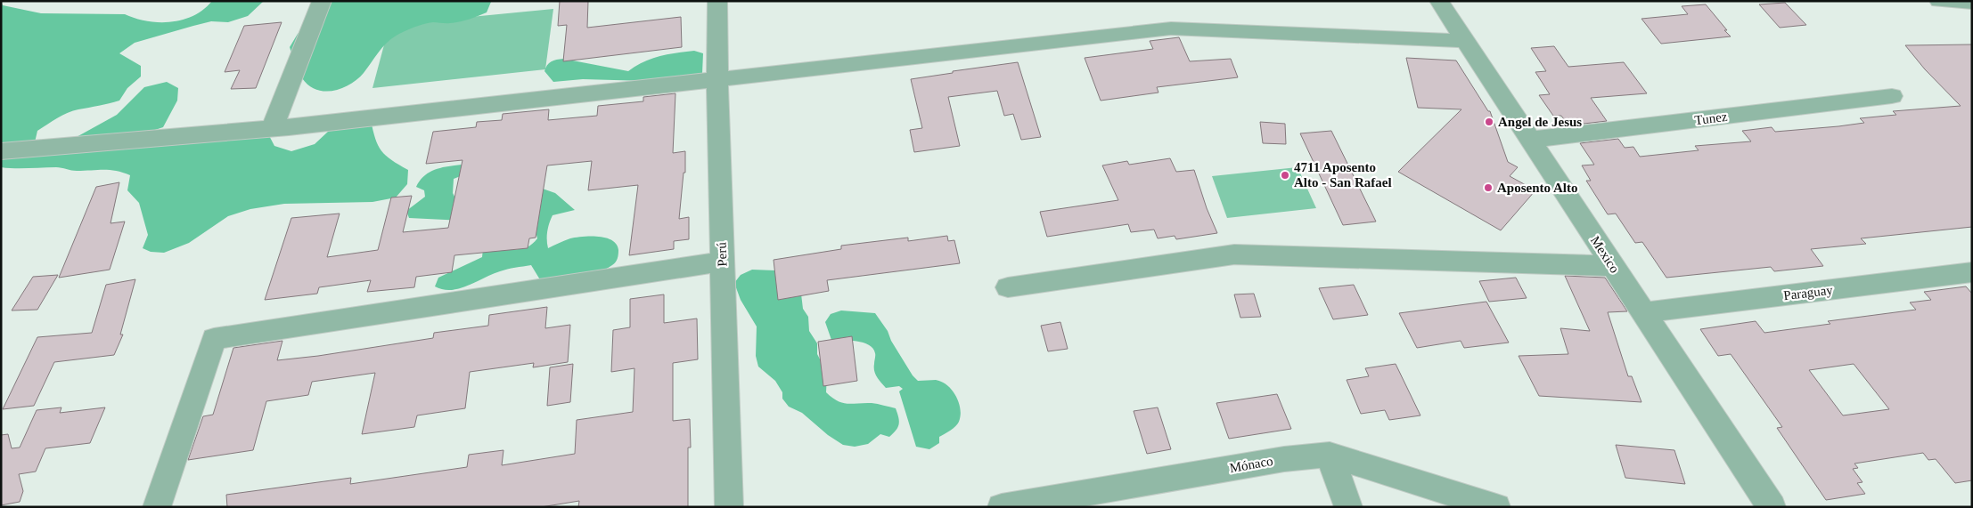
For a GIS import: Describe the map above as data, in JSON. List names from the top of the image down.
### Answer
{
  "streets": {
    "street": [
      "Tunez",
      "Perú",
      "Mexico",
      "Paraguay",
      "Mónaco"
    ]
  },
  "crossings": [
    ["Tunez", "Mexico"],
    ["Mexico", "Paraguay"]
  ],
  "places": ["Angel de Jesus", "4711 Aposento Alto - San Rafael", "Aposento Alto"]
}
